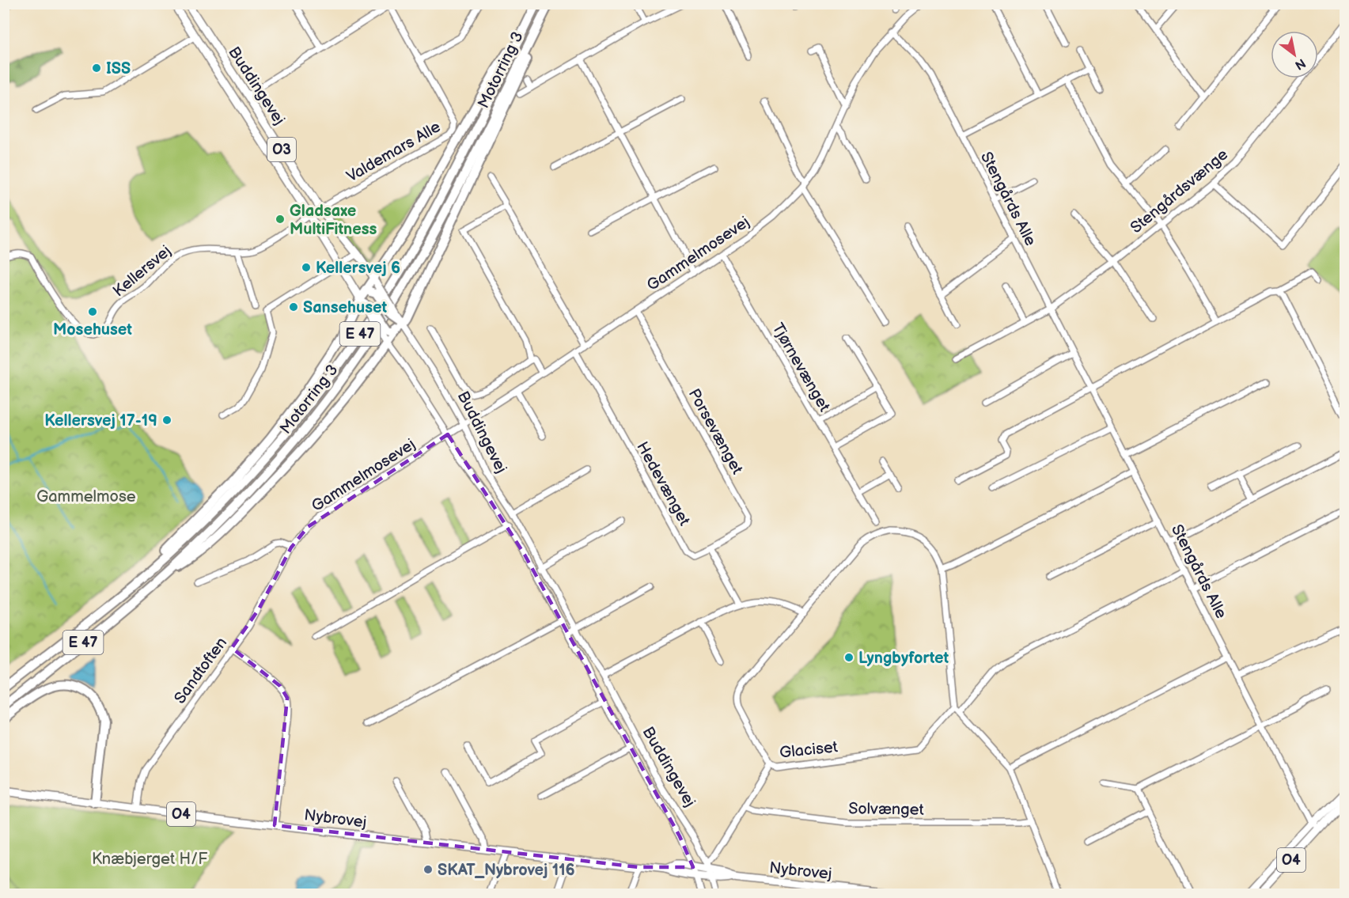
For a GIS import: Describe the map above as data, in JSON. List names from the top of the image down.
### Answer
{
  "streets": {
    "highway": ["Motorring 3", "E 47"],
    "main road": [
      "Buddingevej",
      "O3",
      "O4",
      "Nybrovej"
    ],
    "street": [
      "Valdemars Alle",
      "Stengårdsvænge",
      "Stengårds Alle",
      "Gammelmosevej",
      "Kellersvej",
      "Tjørnevænget",
      "Porsevænget",
      "Hedevænget",
      "Sandtoften",
      "Glaciset",
      "Solvænget"
    ]
  },
  "crossings": [
    ["Buddingevej", "Valdemars Alle"],
    ["Buddingevej", "Gammelmosevej"],
    ["Buddingevej", "Kellersvej"],
    ["Buddingevej", "Nybrovej"],
    ["Stengårdsvænge", "Stengårds Alle"],
    ["Stengårds Alle", "Gammelmosevej"],
    ["Stengårds Alle", "O4"],
    ["Gammelmosevej", "Tjørnevænget"],
    ["Gammelmosevej", "Porsevænget"],
    ["Gammelmosevej", "Hedevænget"],
    ["Gammelmosevej", "Sandtoften"],
    ["Porsevænget", "Hedevænget"],
    ["Sandtoften", "Nybrovej"]
  ],
  "parks": ["Gammelmose", "Knæbjerget H/F"],
  "places": [
    "ISS",
    "Gladsaxe MultiFitness",
    "Kellersvej 6",
    "Sansehuset",
    "Mosehuset",
    "Kellersvej 17-19",
    "Lyngbyfortet",
    "SKAT_Nybrovej 116"
  ],
  "north": "bottom right"
}
